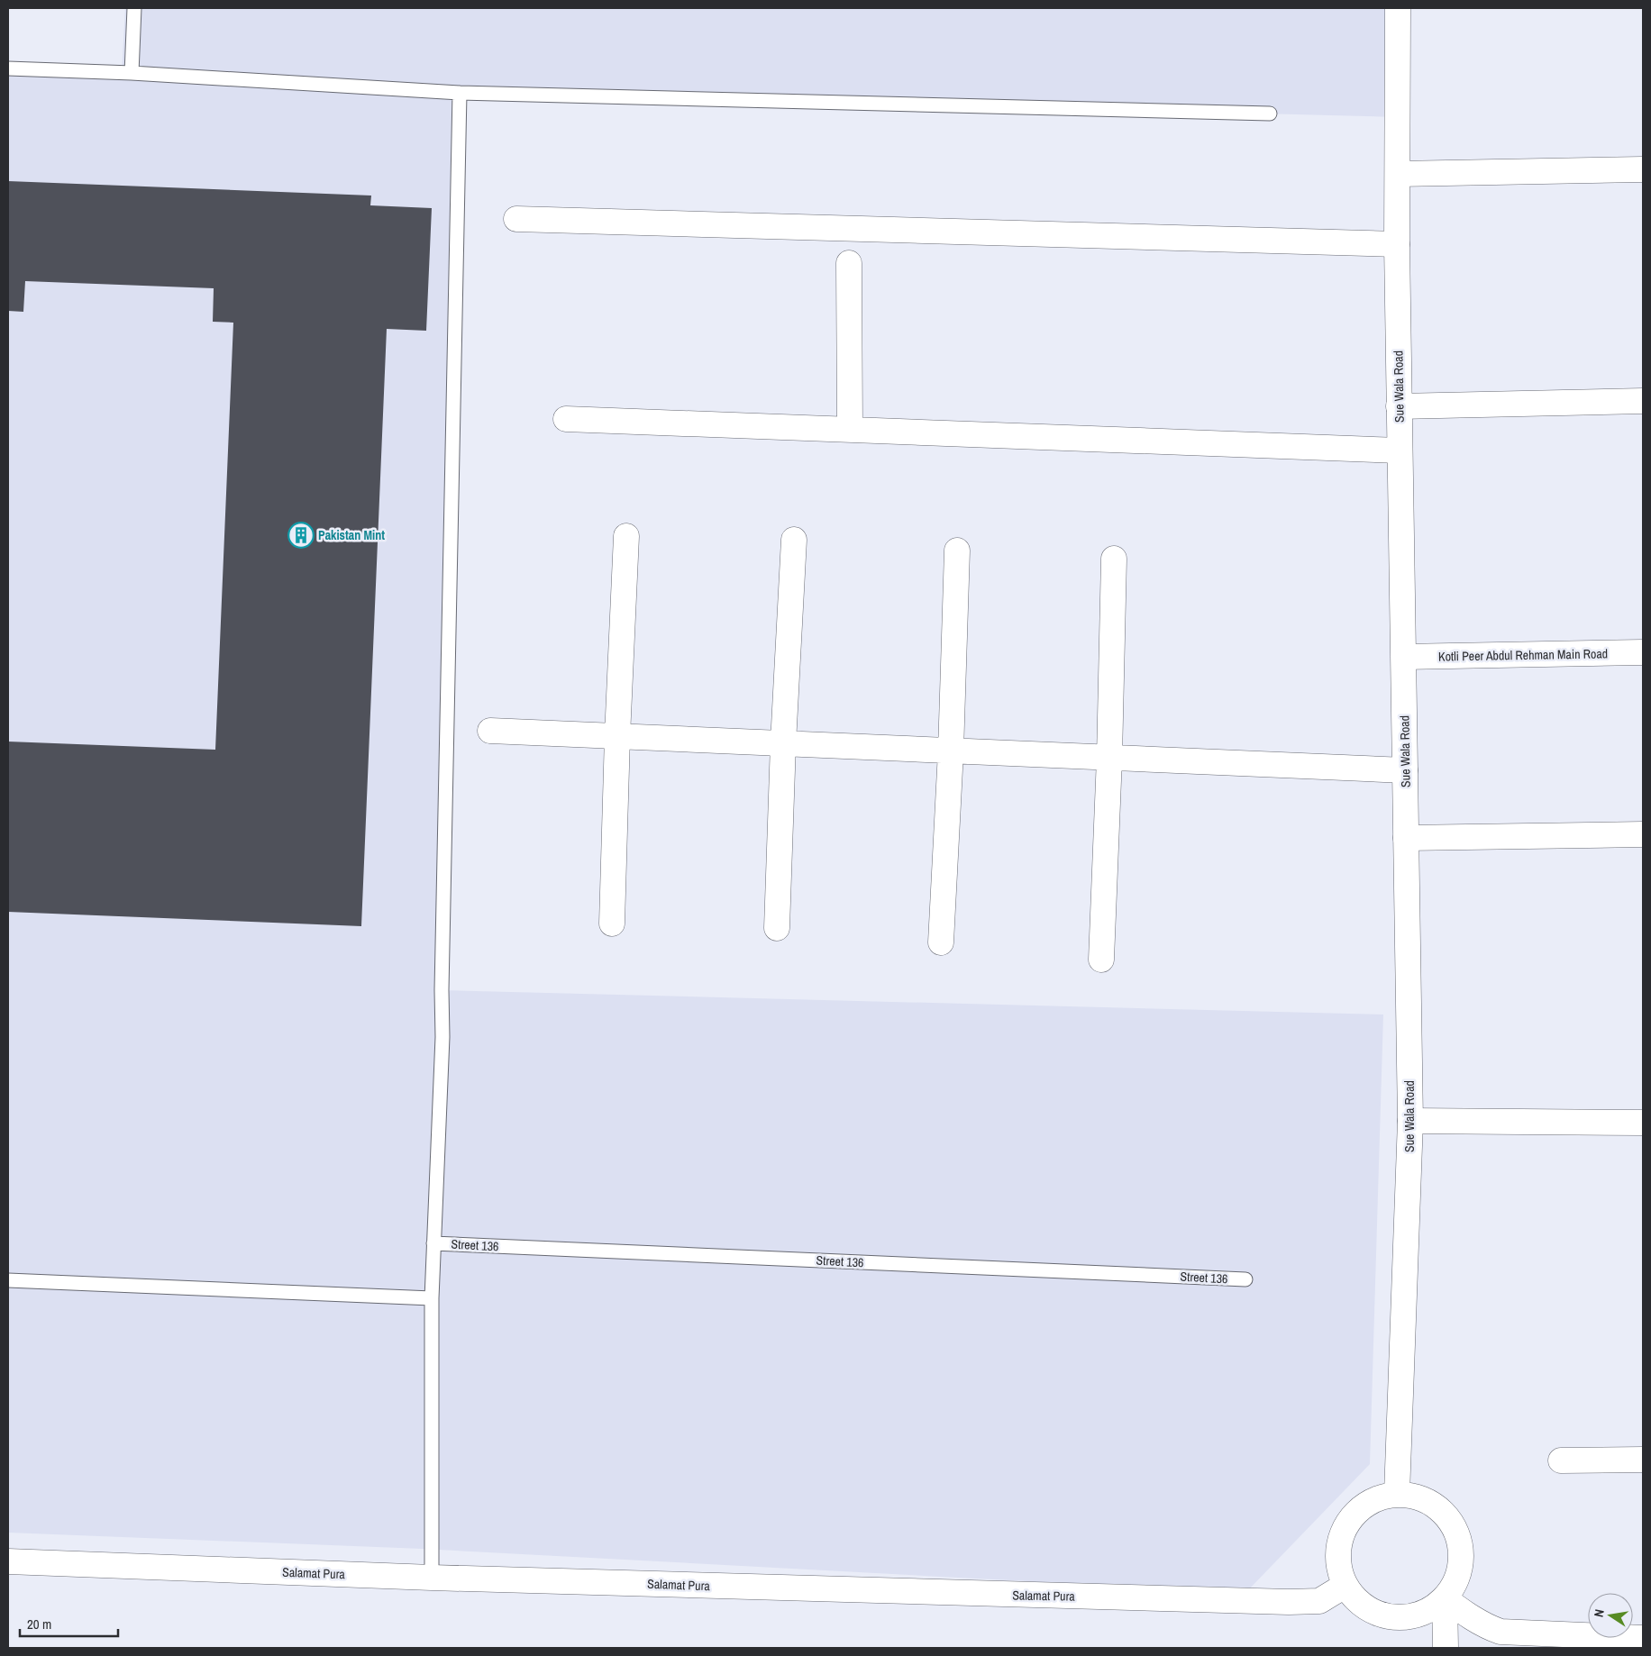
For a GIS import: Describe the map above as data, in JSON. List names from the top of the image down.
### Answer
{
  "streets": {
    "street": ["Sue Wala Road", "Kotli Peer Abdul Rehman Main Road", "Salamat Pura"],
    "lane": ["Street 136"]
  },
  "crossings": [
    ["Sue Wala Road", "Kotli Peer Abdul Rehman Main Road"],
    ["Sue Wala Road", "Salamat Pura"]
  ],
  "places": {
    "building": ["Pakistan Mint"]
  },
  "scale_bar": "20 m",
  "north": "left"
}
